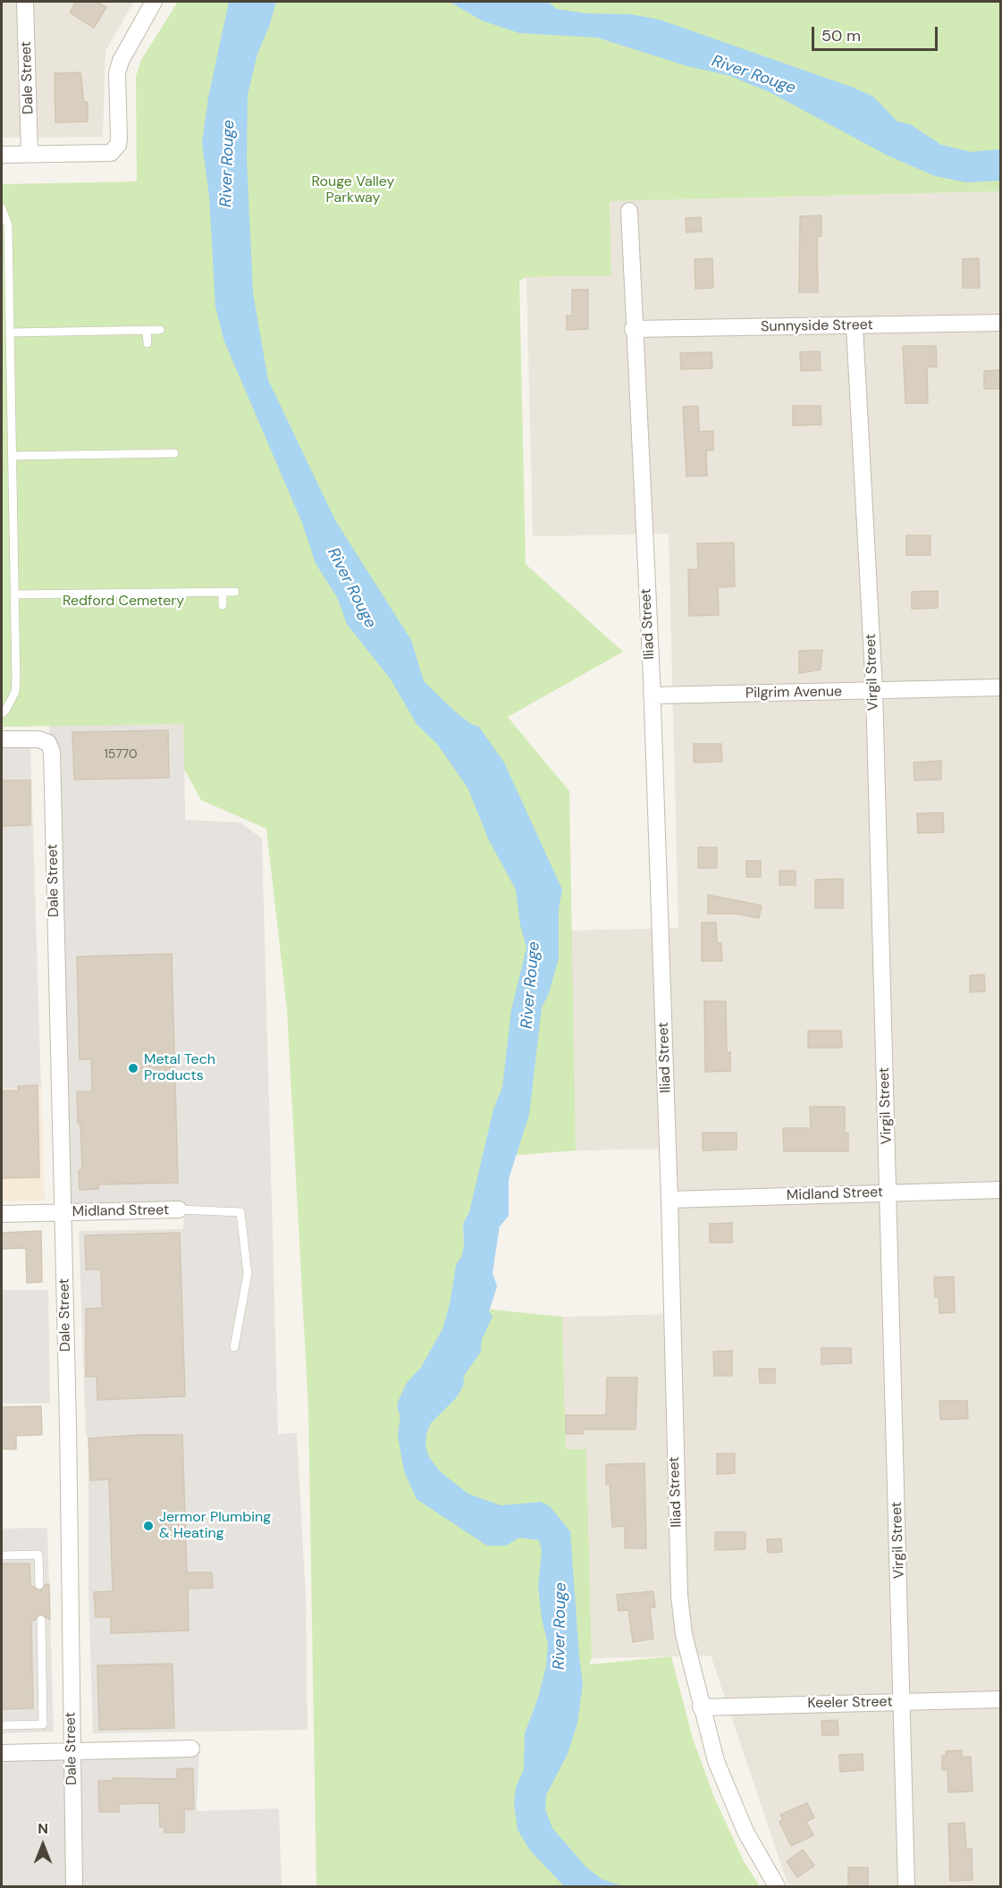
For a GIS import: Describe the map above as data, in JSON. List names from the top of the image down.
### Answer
{
  "streets": {
    "street": [
      "Dale Street",
      "Sunnyside Street",
      "Iliad Street",
      "Virgil Street",
      "Pilgrim Avenue",
      "Midland Street",
      "Keeler Street"
    ]
  },
  "crossings": [
    ["Dale Street", "Midland Street"],
    ["Sunnyside Street", "Iliad Street"],
    ["Sunnyside Street", "Virgil Street"],
    ["Iliad Street", "Pilgrim Avenue"],
    ["Iliad Street", "Midland Street"],
    ["Iliad Street", "Keeler Street"],
    ["Virgil Street", "Pilgrim Avenue"],
    ["Virgil Street", "Midland Street"],
    ["Virgil Street", "Keeler Street"]
  ],
  "water": ["River Rouge"],
  "parks": ["Rouge Valley Parkway", "Redford Cemetery"],
  "places": ["Metal Tech Products", "Jermor Plumbing & Heating"],
  "house_numbers": ["15770"],
  "scale_bar": "50 m",
  "north": "top"
}
